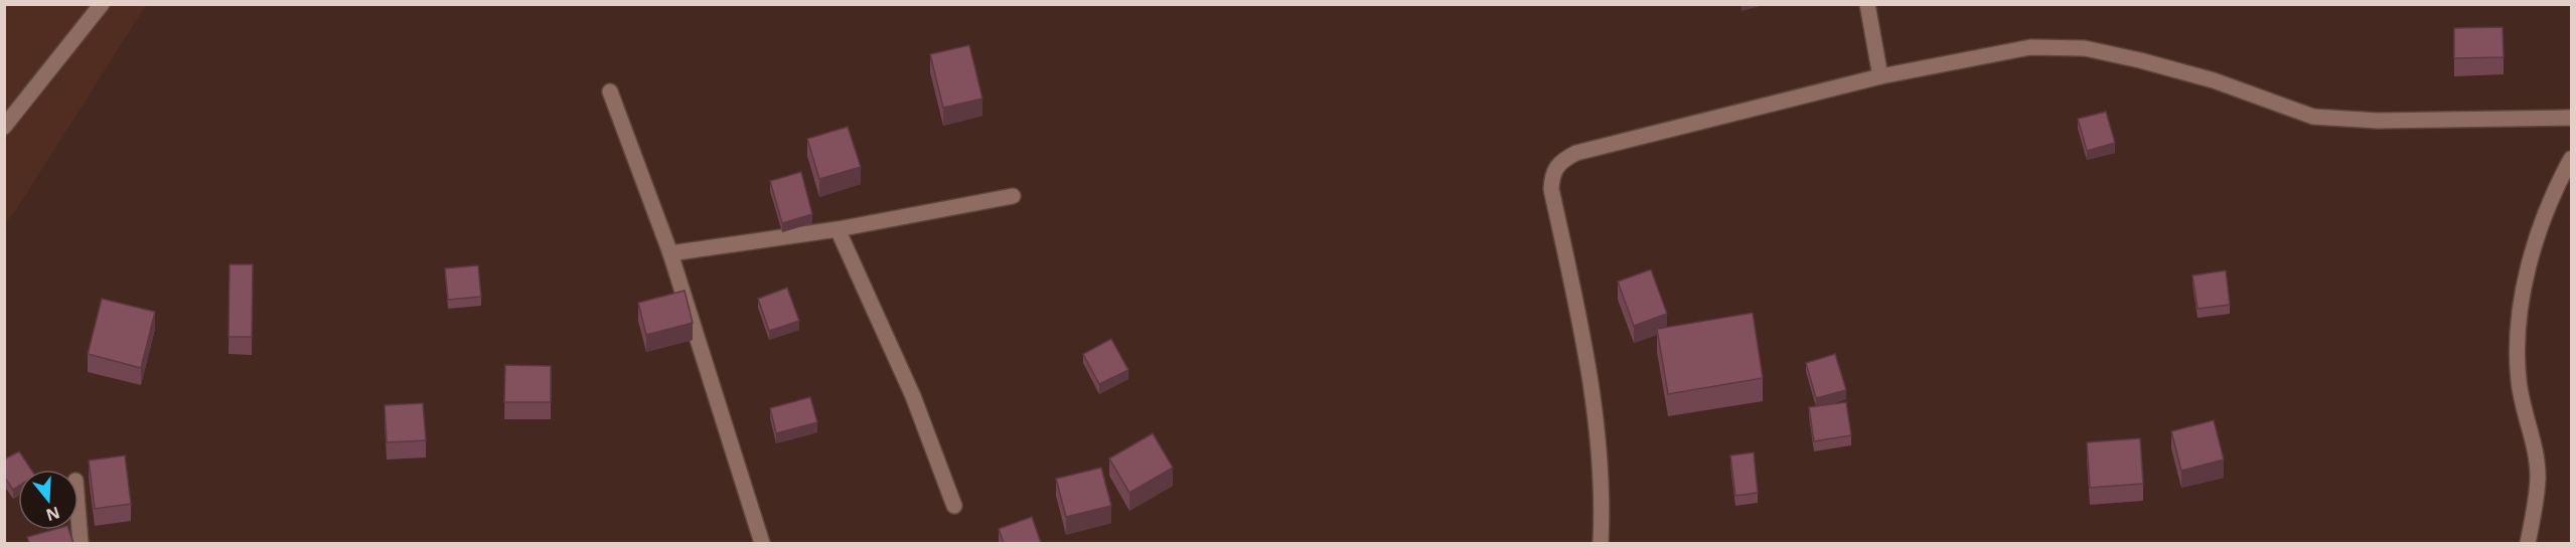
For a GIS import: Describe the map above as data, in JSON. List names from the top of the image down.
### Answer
{
  "north": "bottom"
}
